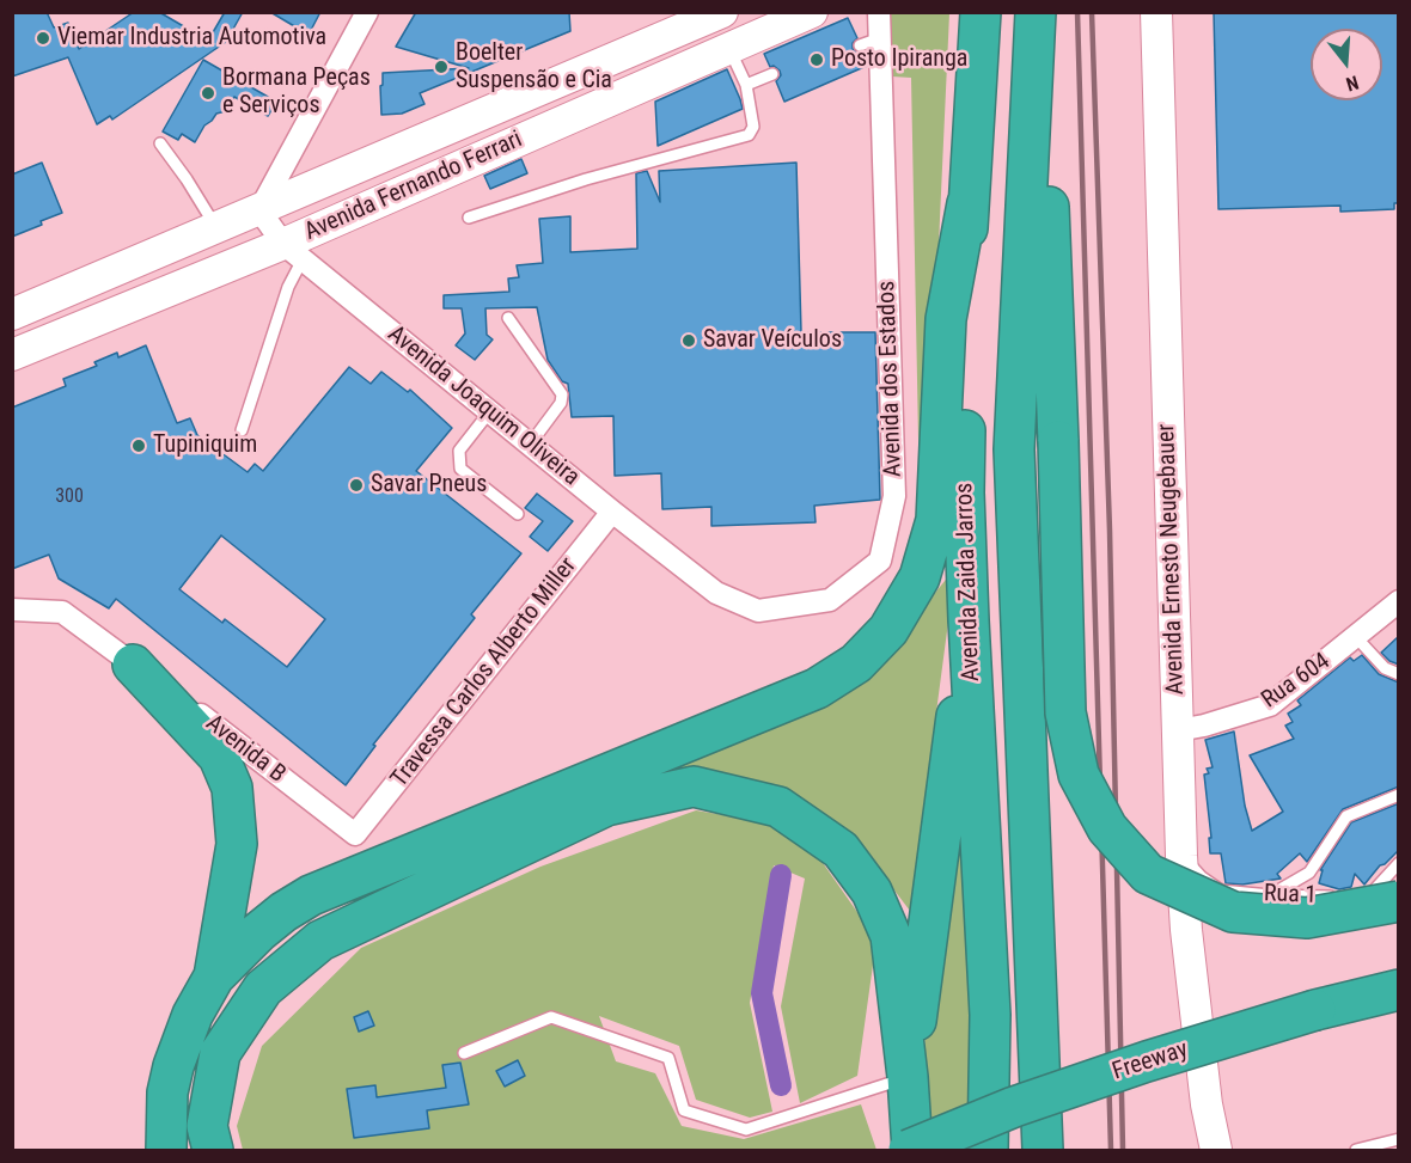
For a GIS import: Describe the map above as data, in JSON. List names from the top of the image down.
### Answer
{
  "streets": {
    "highway": ["Avenida Zaida Jarros", "Freeway"],
    "street": [
      "Avenida Fernando Ferrari",
      "Avenida dos Estados",
      "Avenida Joaquim Oliveira",
      "Avenida Ernesto Neugebauer",
      "Travessa Carlos Alberto Miller",
      "Rua 604",
      "Avenida B"
    ],
    "lane": ["Rua 1"]
  },
  "crossings": [
    ["Avenida Fernando Ferrari", "Avenida Joaquim Oliveira"],
    ["Avenida dos Estados", "Avenida Joaquim Oliveira"],
    ["Avenida Joaquim Oliveira", "Travessa Carlos Alberto Miller"],
    ["Avenida Ernesto Neugebauer", "Rua 604"],
    ["Avenida Ernesto Neugebauer", "Rua 1"],
    ["Travessa Carlos Alberto Miller", "Avenida B"]
  ],
  "places": [
    "Viemar Industria Automotiva",
    "Posto Ipiranga",
    "Boelter Suspensão e Cia",
    "Bormana Peças e Serviços",
    "Savar Veículos",
    "Tupiniquim",
    "Savar Pneus"
  ],
  "house_numbers": ["300"],
  "north": "bottom"
}
